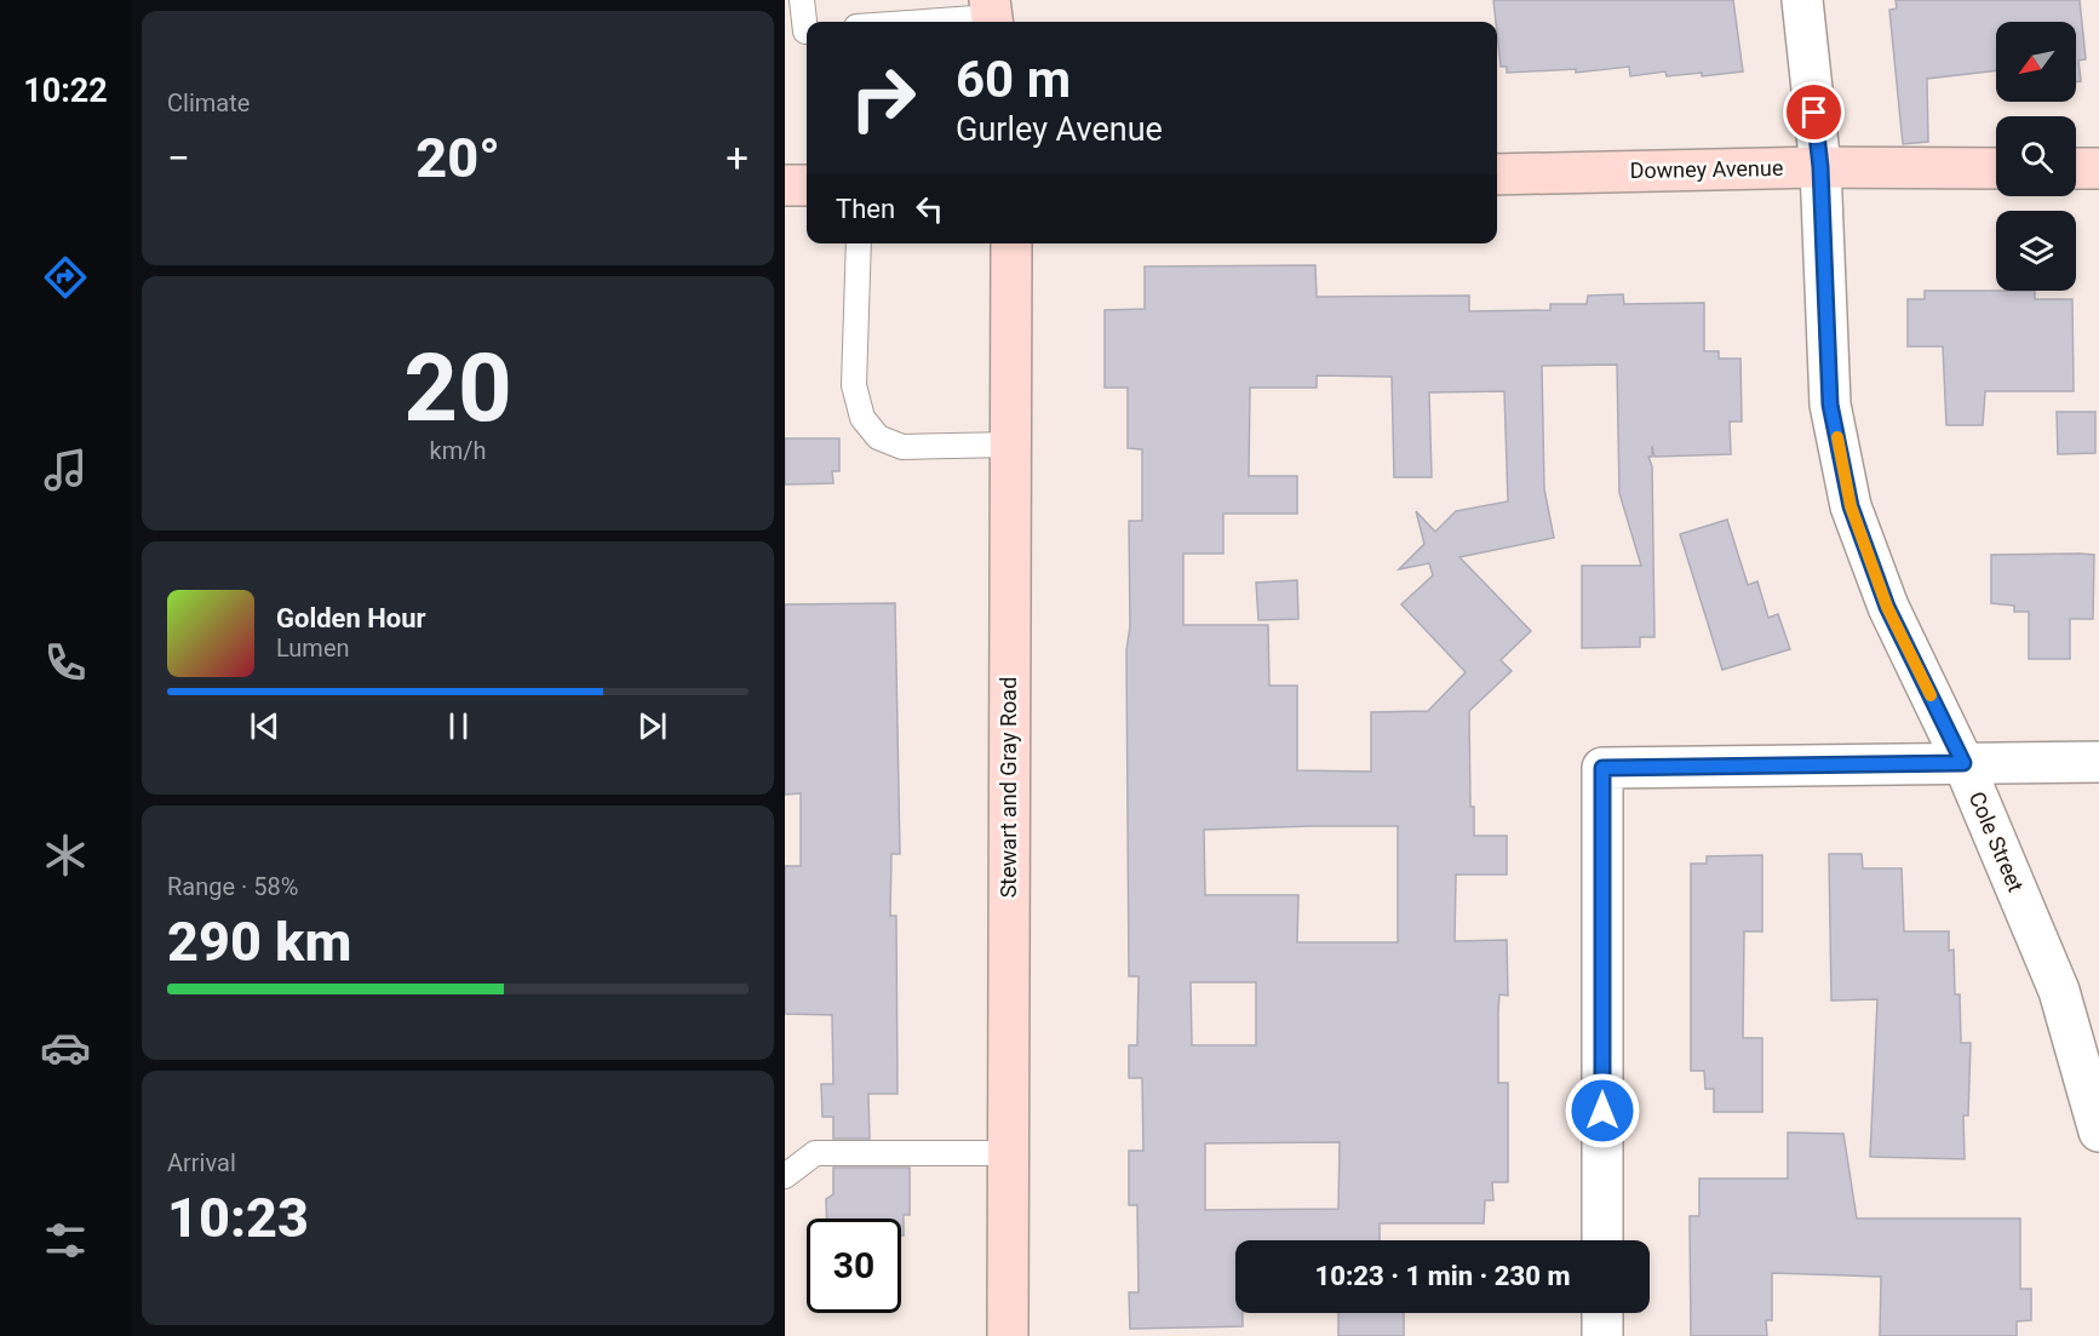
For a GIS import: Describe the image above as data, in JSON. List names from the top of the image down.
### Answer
{
  "streets": {
    "main road": ["Downey Avenue", "Stewart and Gray Road"],
    "street": ["Cole Street"]
  },
  "crossings": [
    ["Downey Avenue", "Cole Street"]
  ],
  "north": "bottom left",
  "page": {
    "tabs": "10:22",
    "tile": [
      "Climate",
      ["20", "km/h"],
      ["Range · 58%", "290 km"],
      ["Arrival", "10:23"]
    ],
    "turn": ["60 m", "Gurley Avenue"],
    "heat": ["−", "20°", "+"],
    "then": "Then",
    "song": ["Golden Hour", "Lumen"],
    "limit": "30",
    "trip": "10:23 · 1 min · 230 m"
  }
}
